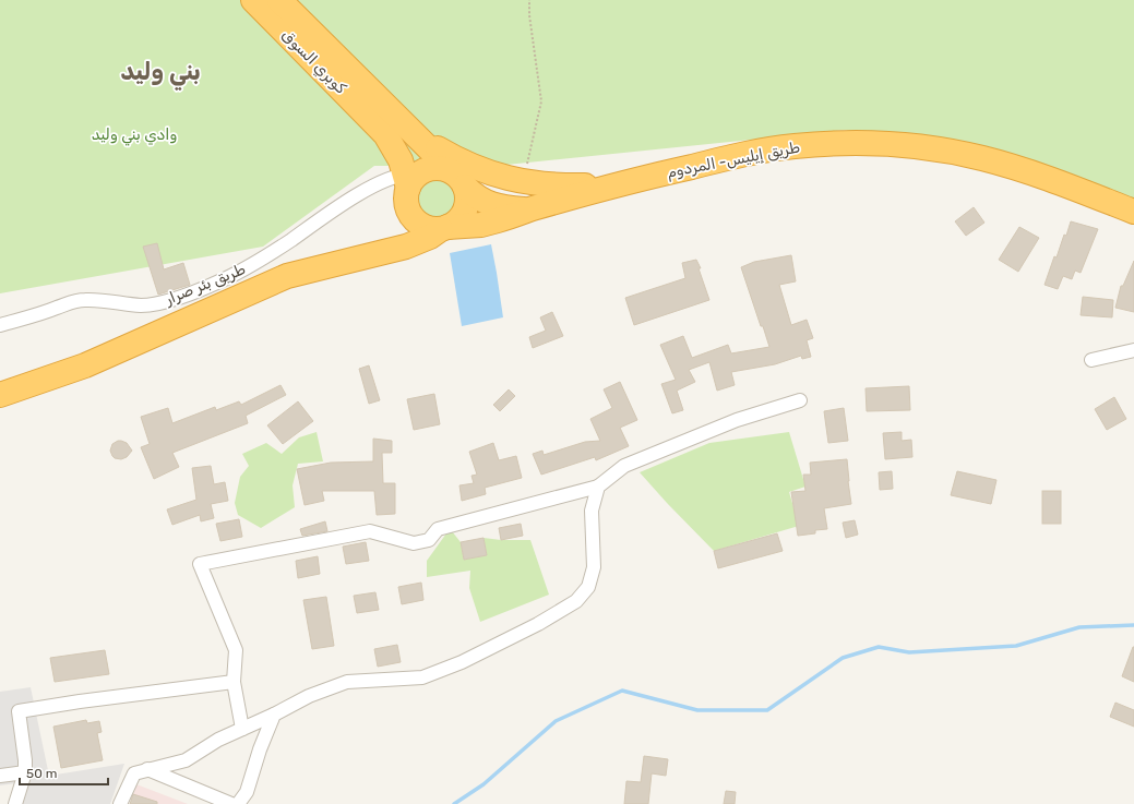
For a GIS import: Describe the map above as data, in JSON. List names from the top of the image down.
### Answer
{
  "streets": {
    "highway": ["كوبري السوق", "طريق إيليس- المردوم"],
    "street": ["طريق بئر صرار"]
  },
  "districts": ["بني وليد"],
  "parks": ["وادي بني وليد"],
  "scale_bar": "50 m"
}
